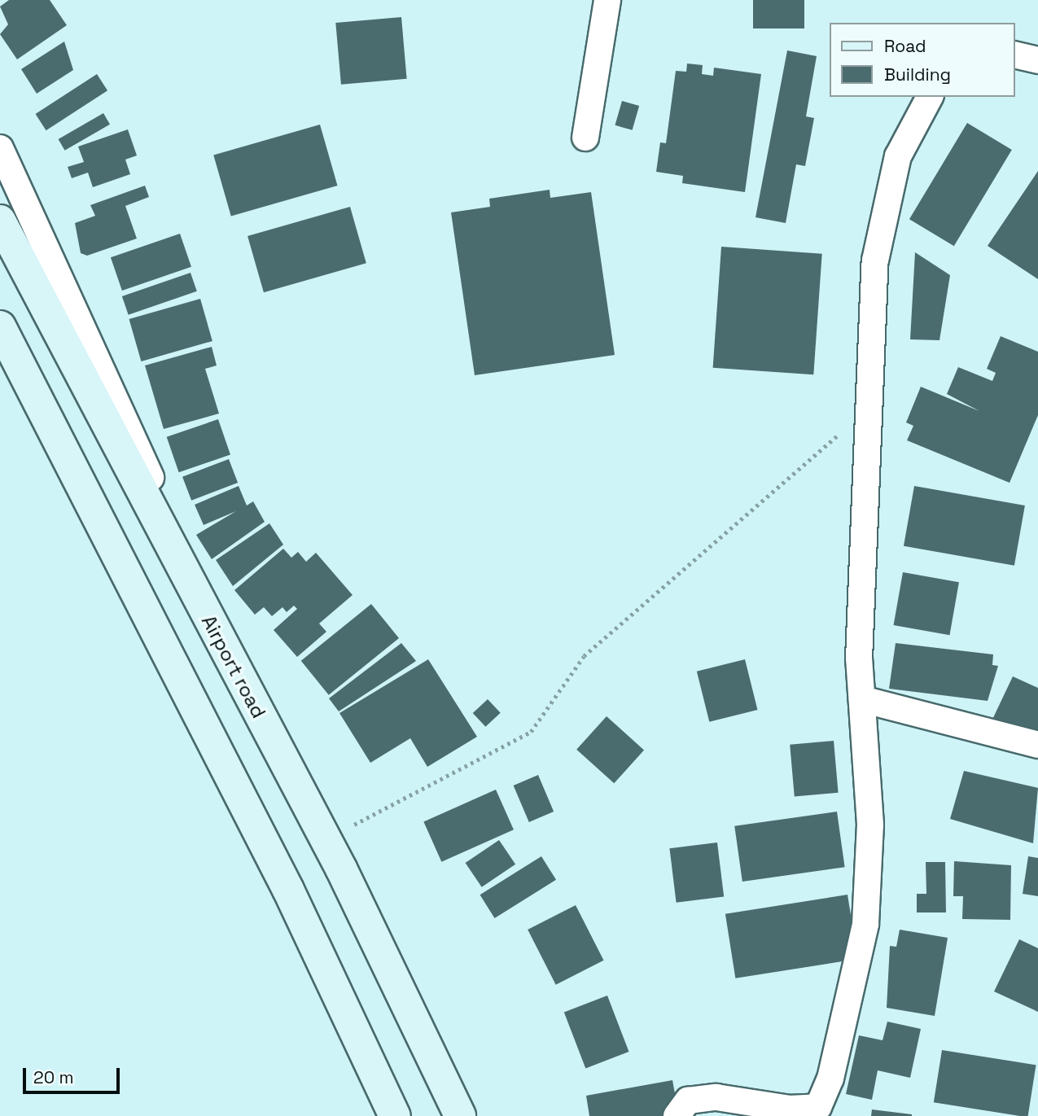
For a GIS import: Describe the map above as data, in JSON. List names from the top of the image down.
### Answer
{
  "streets": {
    "main road": ["Airport road"]
  },
  "legend": ["Road", "Building"],
  "scale_bar": "20 m"
}
